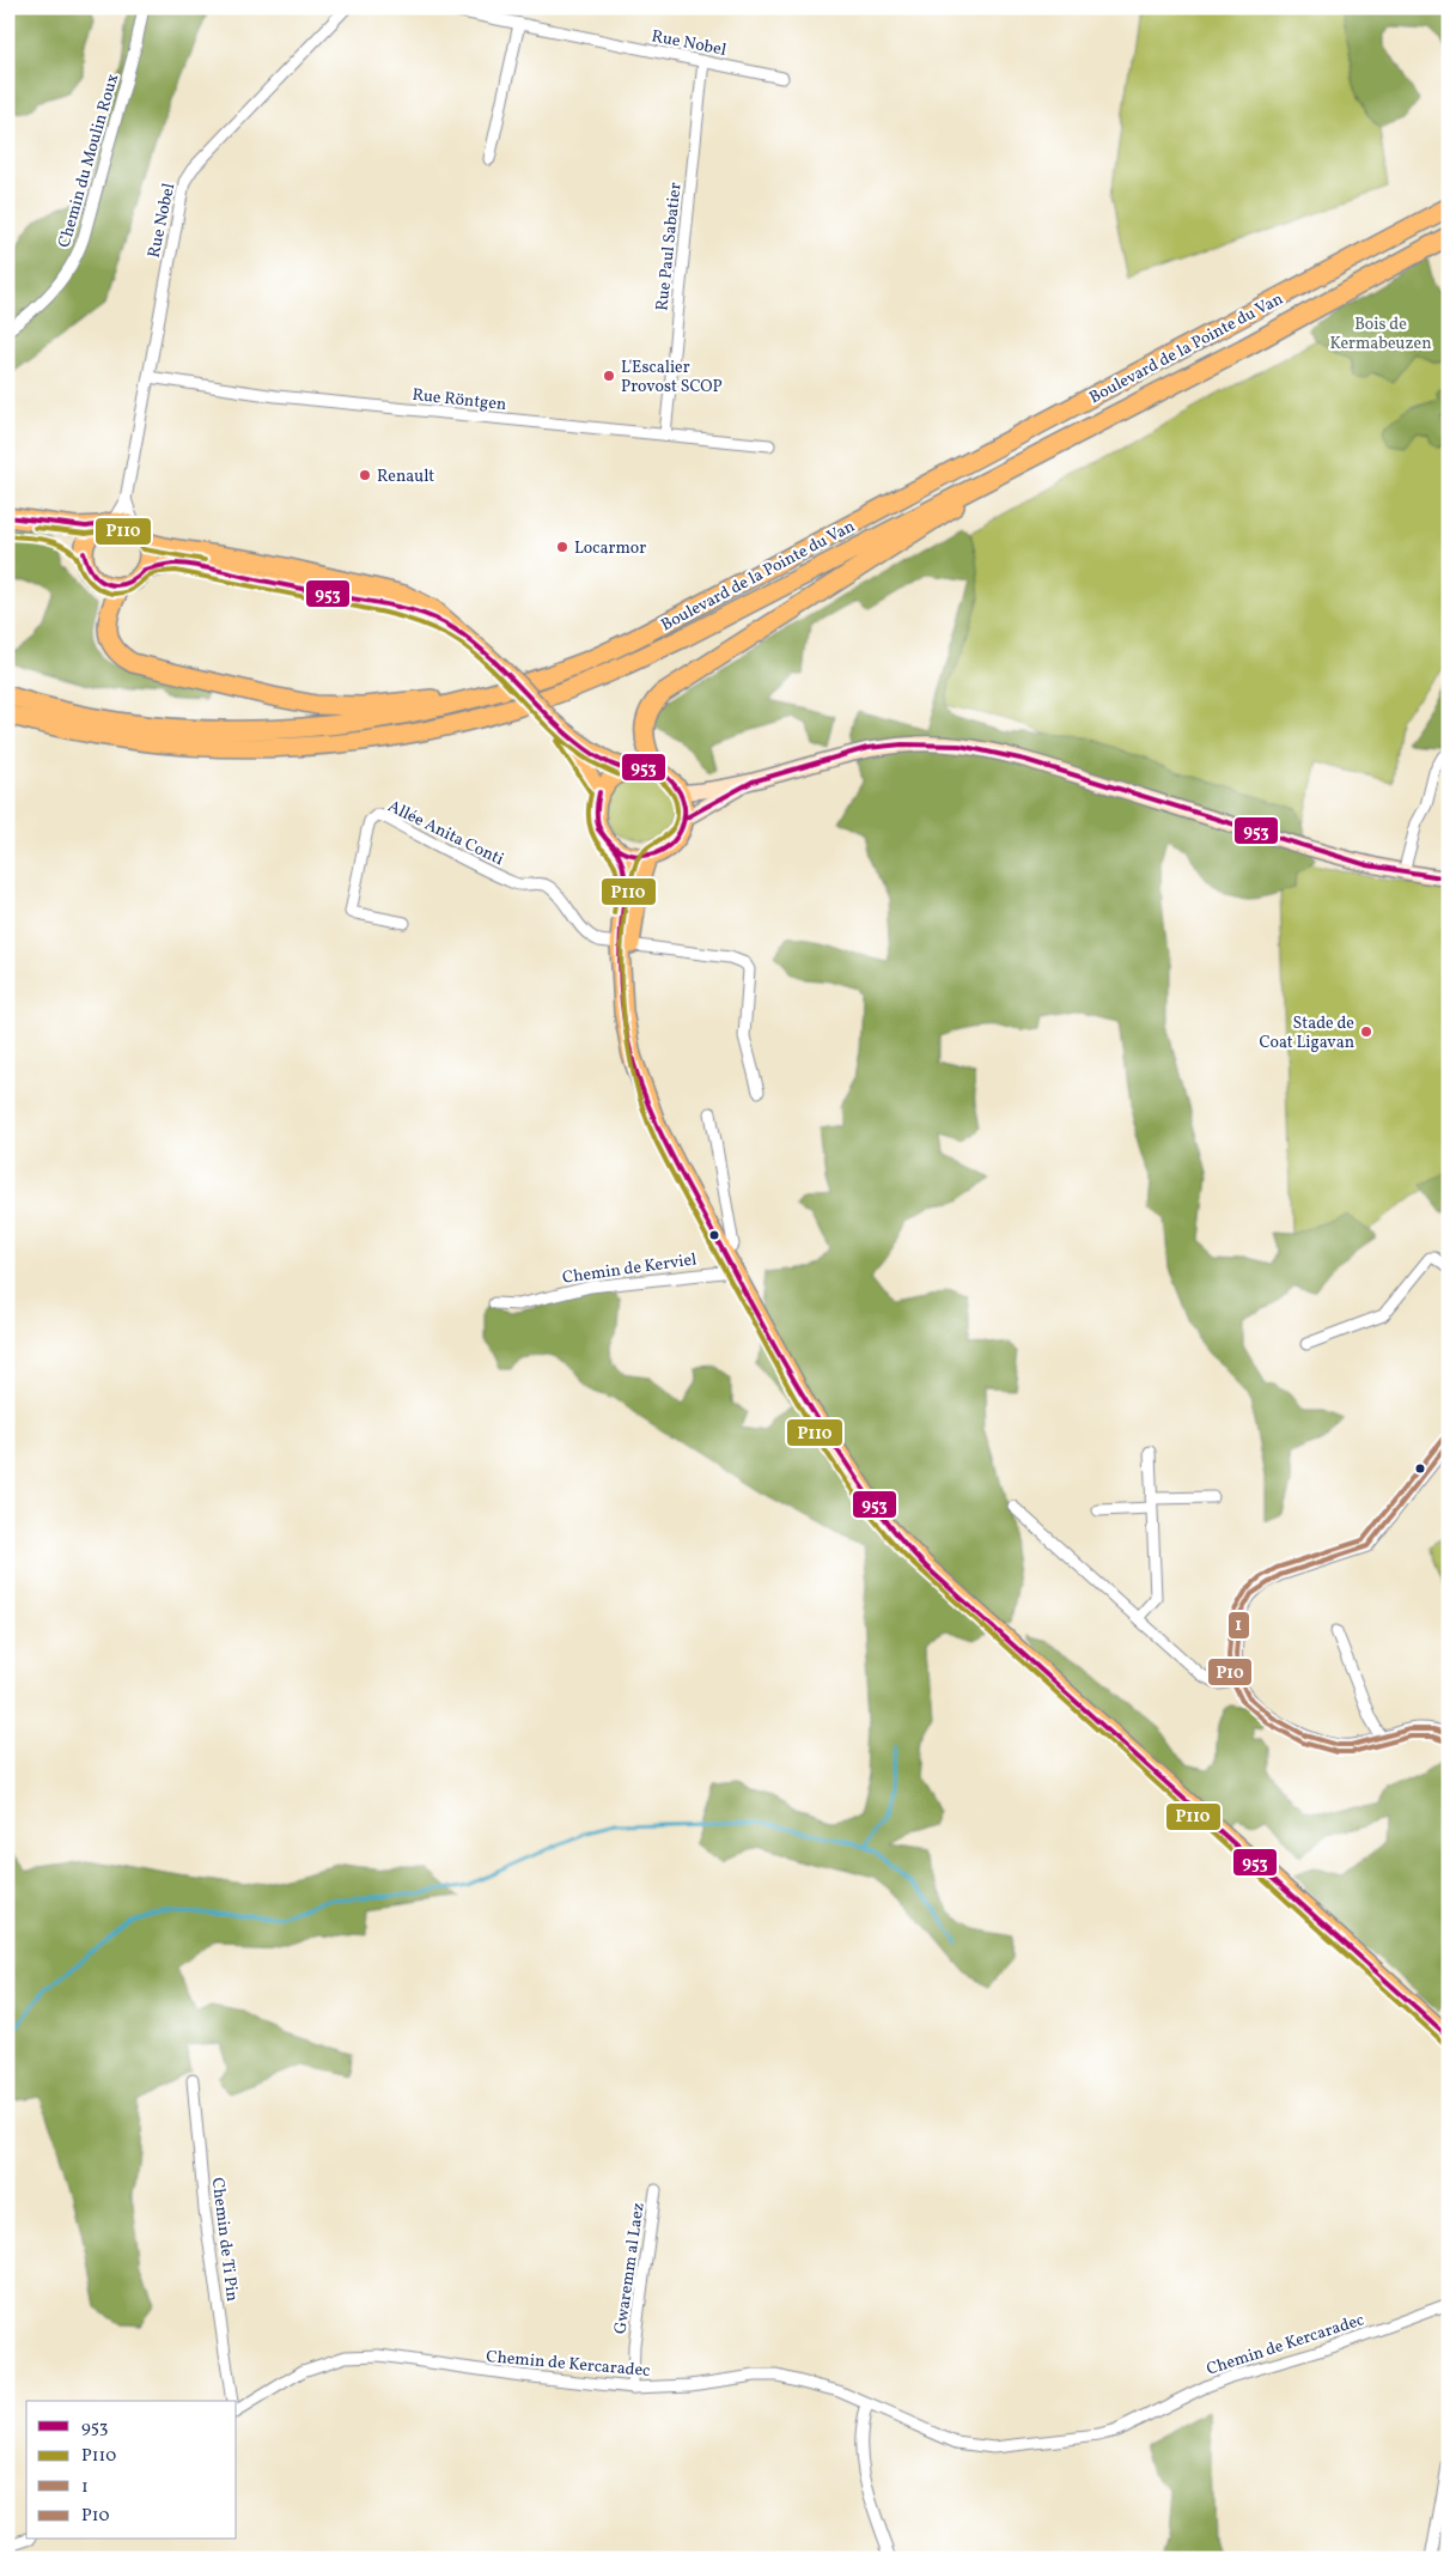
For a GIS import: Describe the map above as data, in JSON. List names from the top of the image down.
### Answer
{
  "streets": {
    "main road": ["Boulevard de la Pointe du Van"],
    "street": [
      "Rue Nobel",
      "Chemin du Moulin Roux",
      "Rue Paul Sabatier",
      "Rue Röntgen",
      "Allée Anita Conti",
      "Chemin de Kerviel",
      "Chemin de Ti Pin",
      "Gwaremm al Laez",
      "Chemin de Kercaradec"
    ]
  },
  "crossings": [
    ["Rue Nobel", "Rue Paul Sabatier"],
    ["Rue Nobel", "Rue Röntgen"],
    ["Rue Paul Sabatier", "Rue Röntgen"],
    ["Gwaremm al Laez", "Chemin de Kercaradec"]
  ],
  "parks": ["Bois de Kermabeuzen"],
  "places": [
    "L'Escalier Provost SCOP",
    "Renault",
    "Locarmor",
    "Stade de Coat Ligavan"
  ],
  "lines": [
    "transit line 953",
    "transit line P110",
    "transit line P10",
    "transit line 1"
  ],
  "legend": [
    "953",
    "P110",
    "1",
    "P10"
  ]
}
